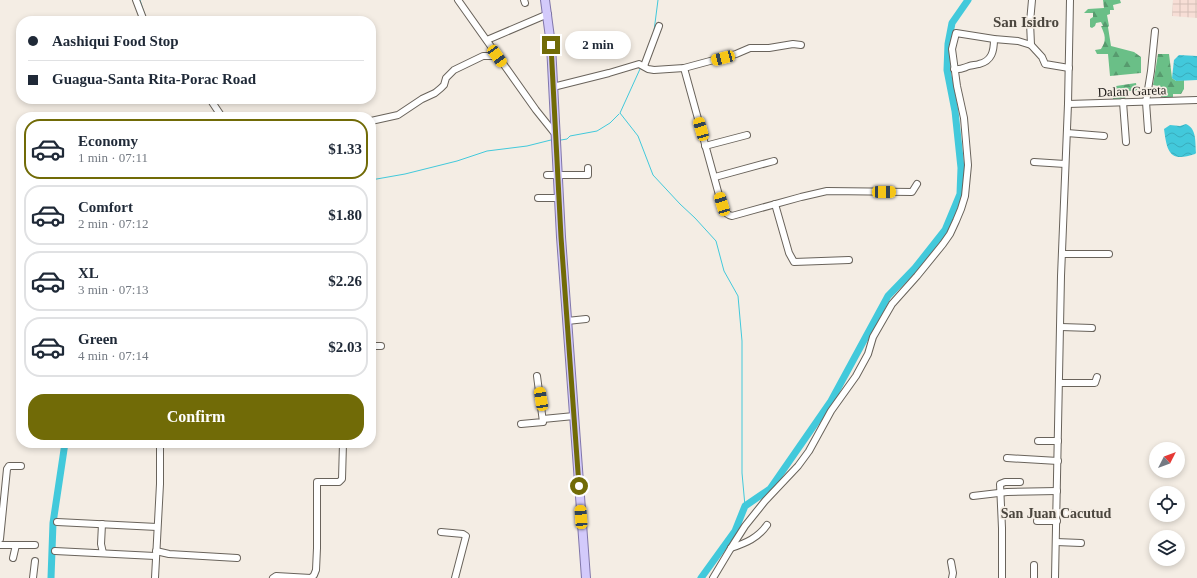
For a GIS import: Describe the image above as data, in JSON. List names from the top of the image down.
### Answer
{
  "streets": {
    "street": ["Dalan Gareta"]
  },
  "districts": ["San Isidro", "San Juan Cacutud"],
  "north": "top right",
  "page": {
    "banner": ["Aashiqui Food Stop", "Guagua-Santa Rita-Porac Road"],
    "bubble": "2 min",
    "list": [
      {
        "name": "Economy",
        "note": "1 min · 07:11",
        "value": "$1.33"
      },
      {
        "name": "Comfort",
        "note": "2 min · 07:12",
        "value": "$1.80"
      },
      {
        "name": "XL",
        "note": "3 min · 07:13",
        "value": "$2.26"
      },
      {
        "name": "Green",
        "note": "4 min · 07:14",
        "value": "$2.03"
      }
    ],
    "buttons": "Confirm"
  }
}
